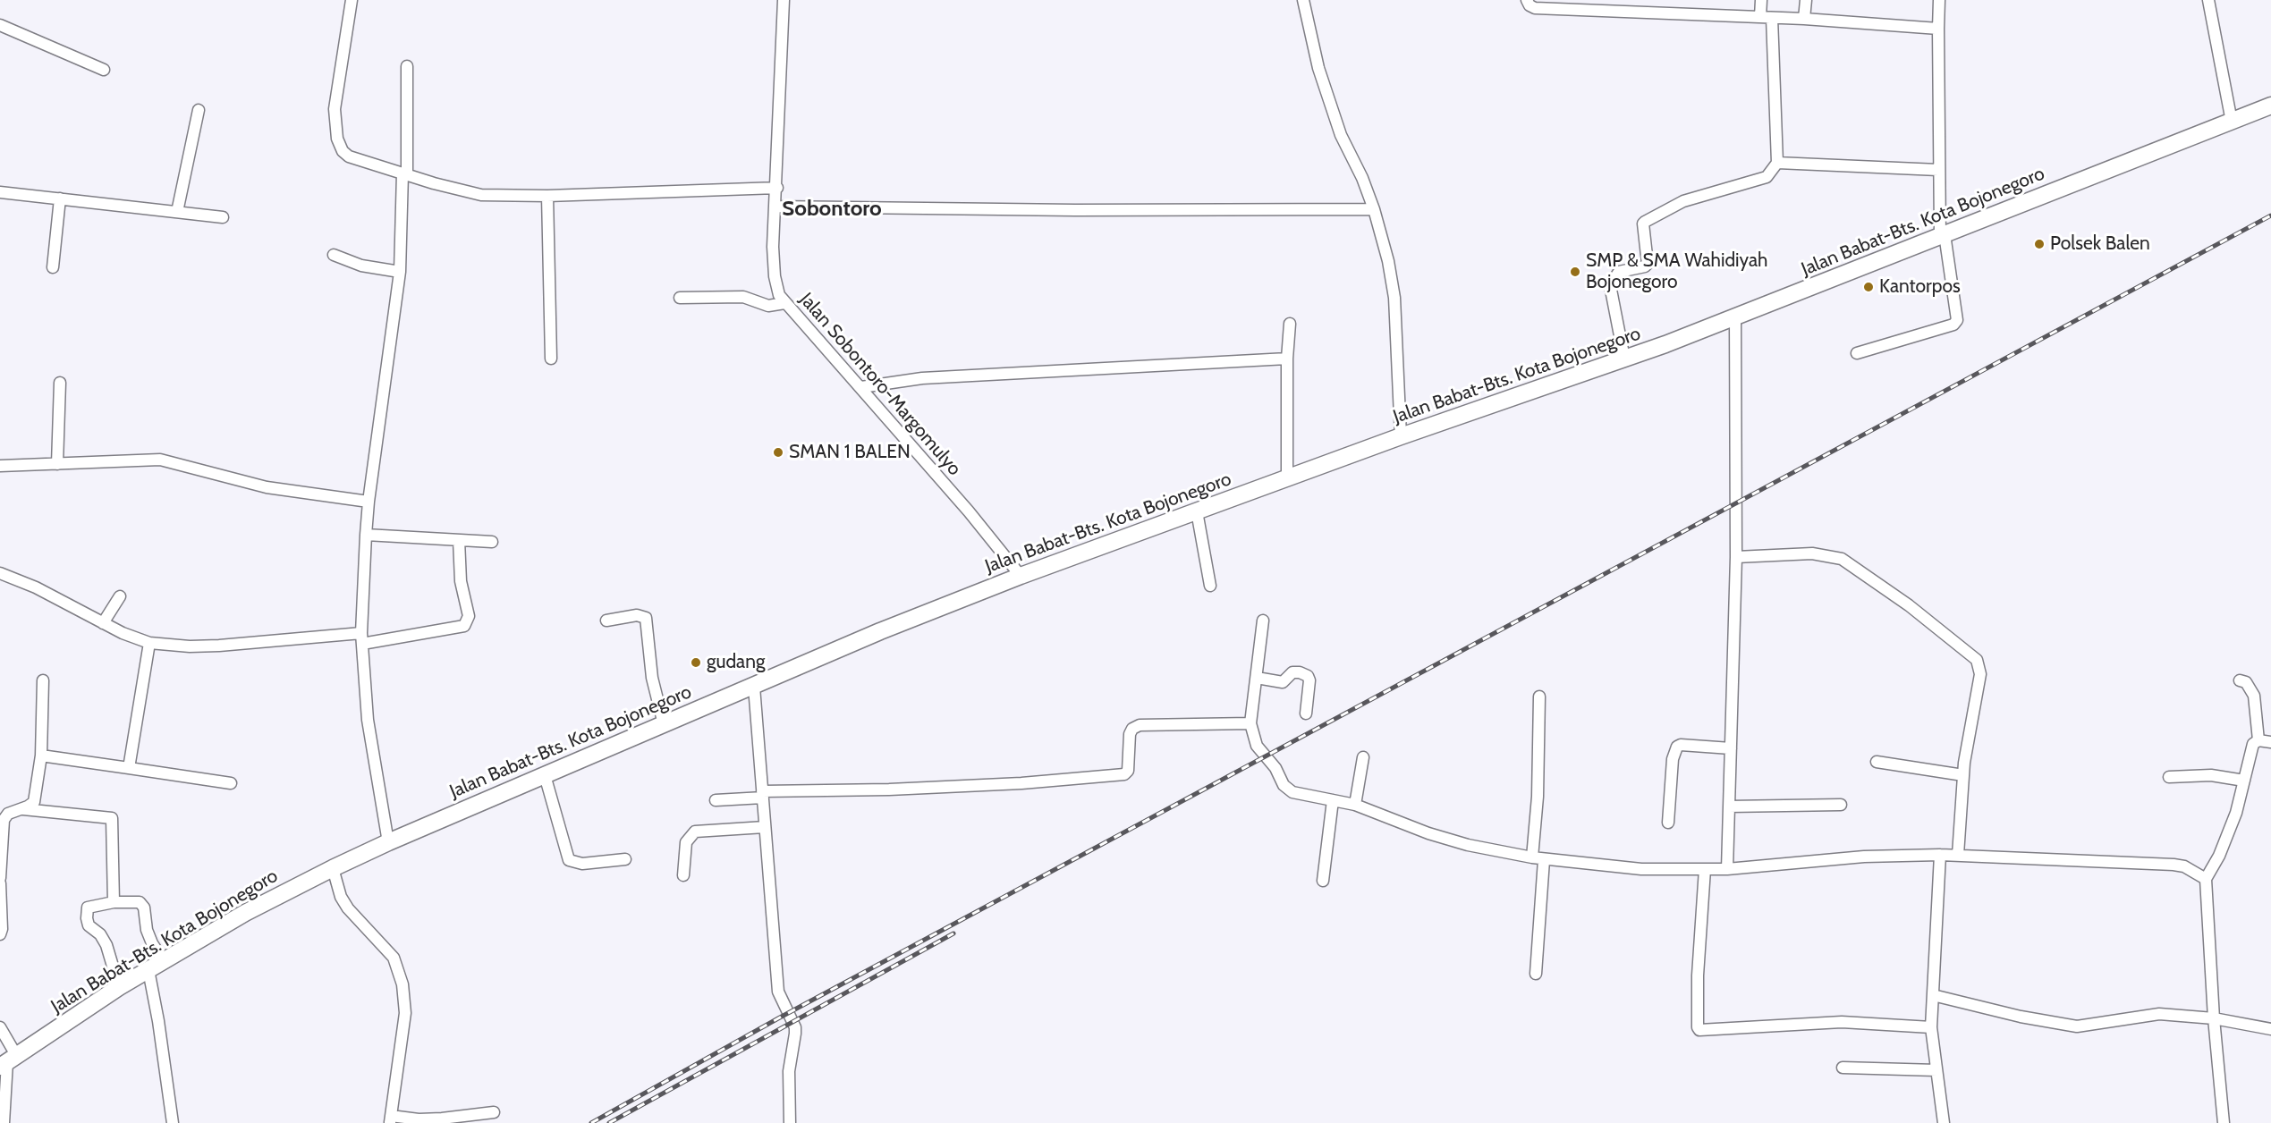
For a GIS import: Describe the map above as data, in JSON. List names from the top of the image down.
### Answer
{
  "streets": {
    "highway": ["Jalan Babat-Bts. Kota Bojonegoro"],
    "street": ["Jalan Sobontoro-Margomulyo"]
  },
  "crossings": [
    ["Jalan Babat-Bts. Kota Bojonegoro", "Jalan Sobontoro-Margomulyo"]
  ],
  "districts": ["Sobontoro"],
  "places": [
    "Polsek Balen",
    "SMP & SMA Wahidiyah Bojonegoro",
    "Kantorpos",
    "SMAN 1 BALEN",
    "gudang"
  ]
}
